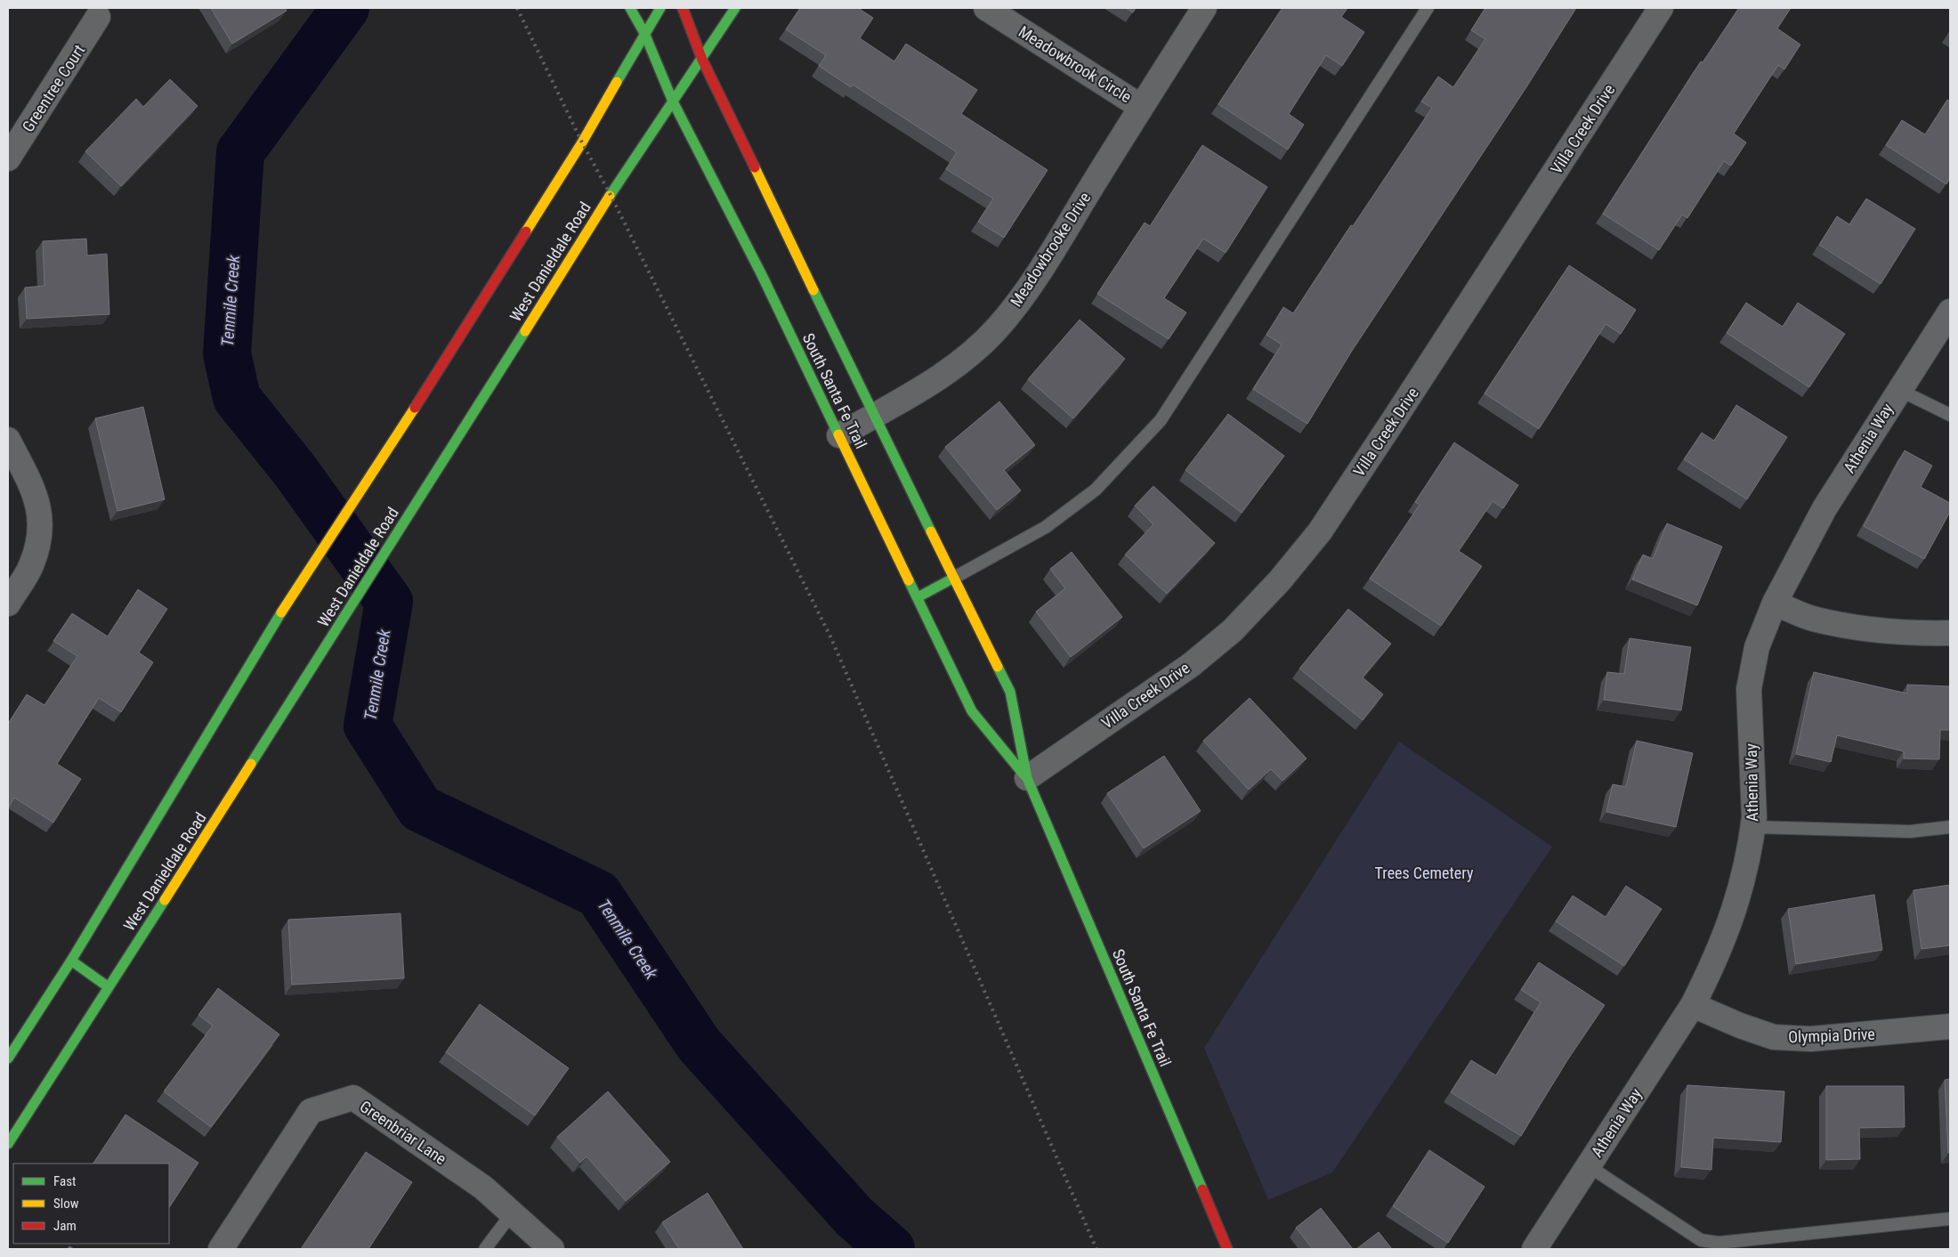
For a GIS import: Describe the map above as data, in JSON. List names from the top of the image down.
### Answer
{
  "streets": {
    "main road": ["West Danieldale Road", "South Santa Fe Trail"],
    "street": [
      "Meadowbrook Circle",
      "Greentree Court",
      "Villa Creek Drive",
      "Meadowbrooke Drive",
      "Athenia Way",
      "Olympia Drive",
      "Greenbriar Lane"
    ]
  },
  "crossings": [
    ["Meadowbrook Circle", "Meadowbrooke Drive"],
    ["Villa Creek Drive", "South Santa Fe Trail"],
    ["Meadowbrooke Drive", "South Santa Fe Trail"],
    ["West Danieldale Road", "South Santa Fe Trail"],
    ["Athenia Way", "Olympia Drive"]
  ],
  "water": ["Tenmile Creek"],
  "parks": ["Trees Cemetery"],
  "legend": ["Fast", "Slow", "Jam"]
}
